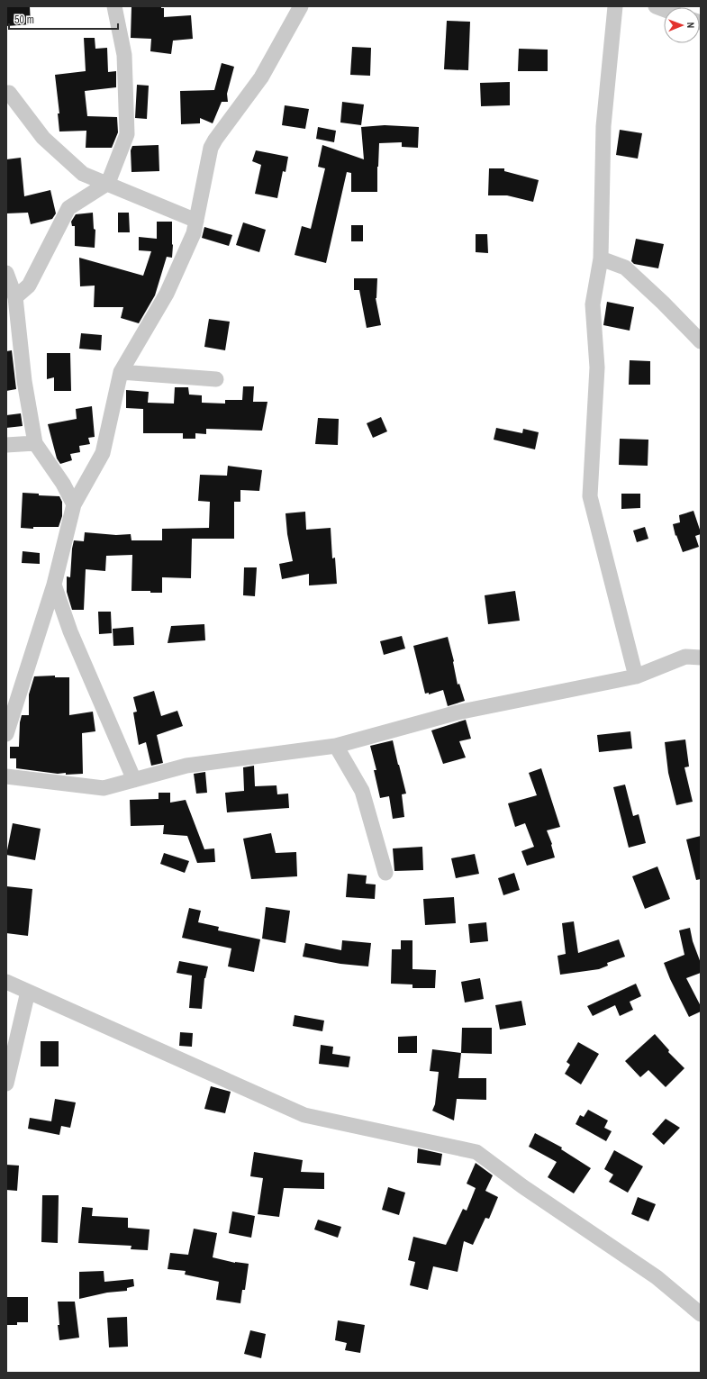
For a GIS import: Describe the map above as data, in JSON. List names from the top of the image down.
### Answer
{
  "scale_bar": "50 m",
  "north": "right"
}
